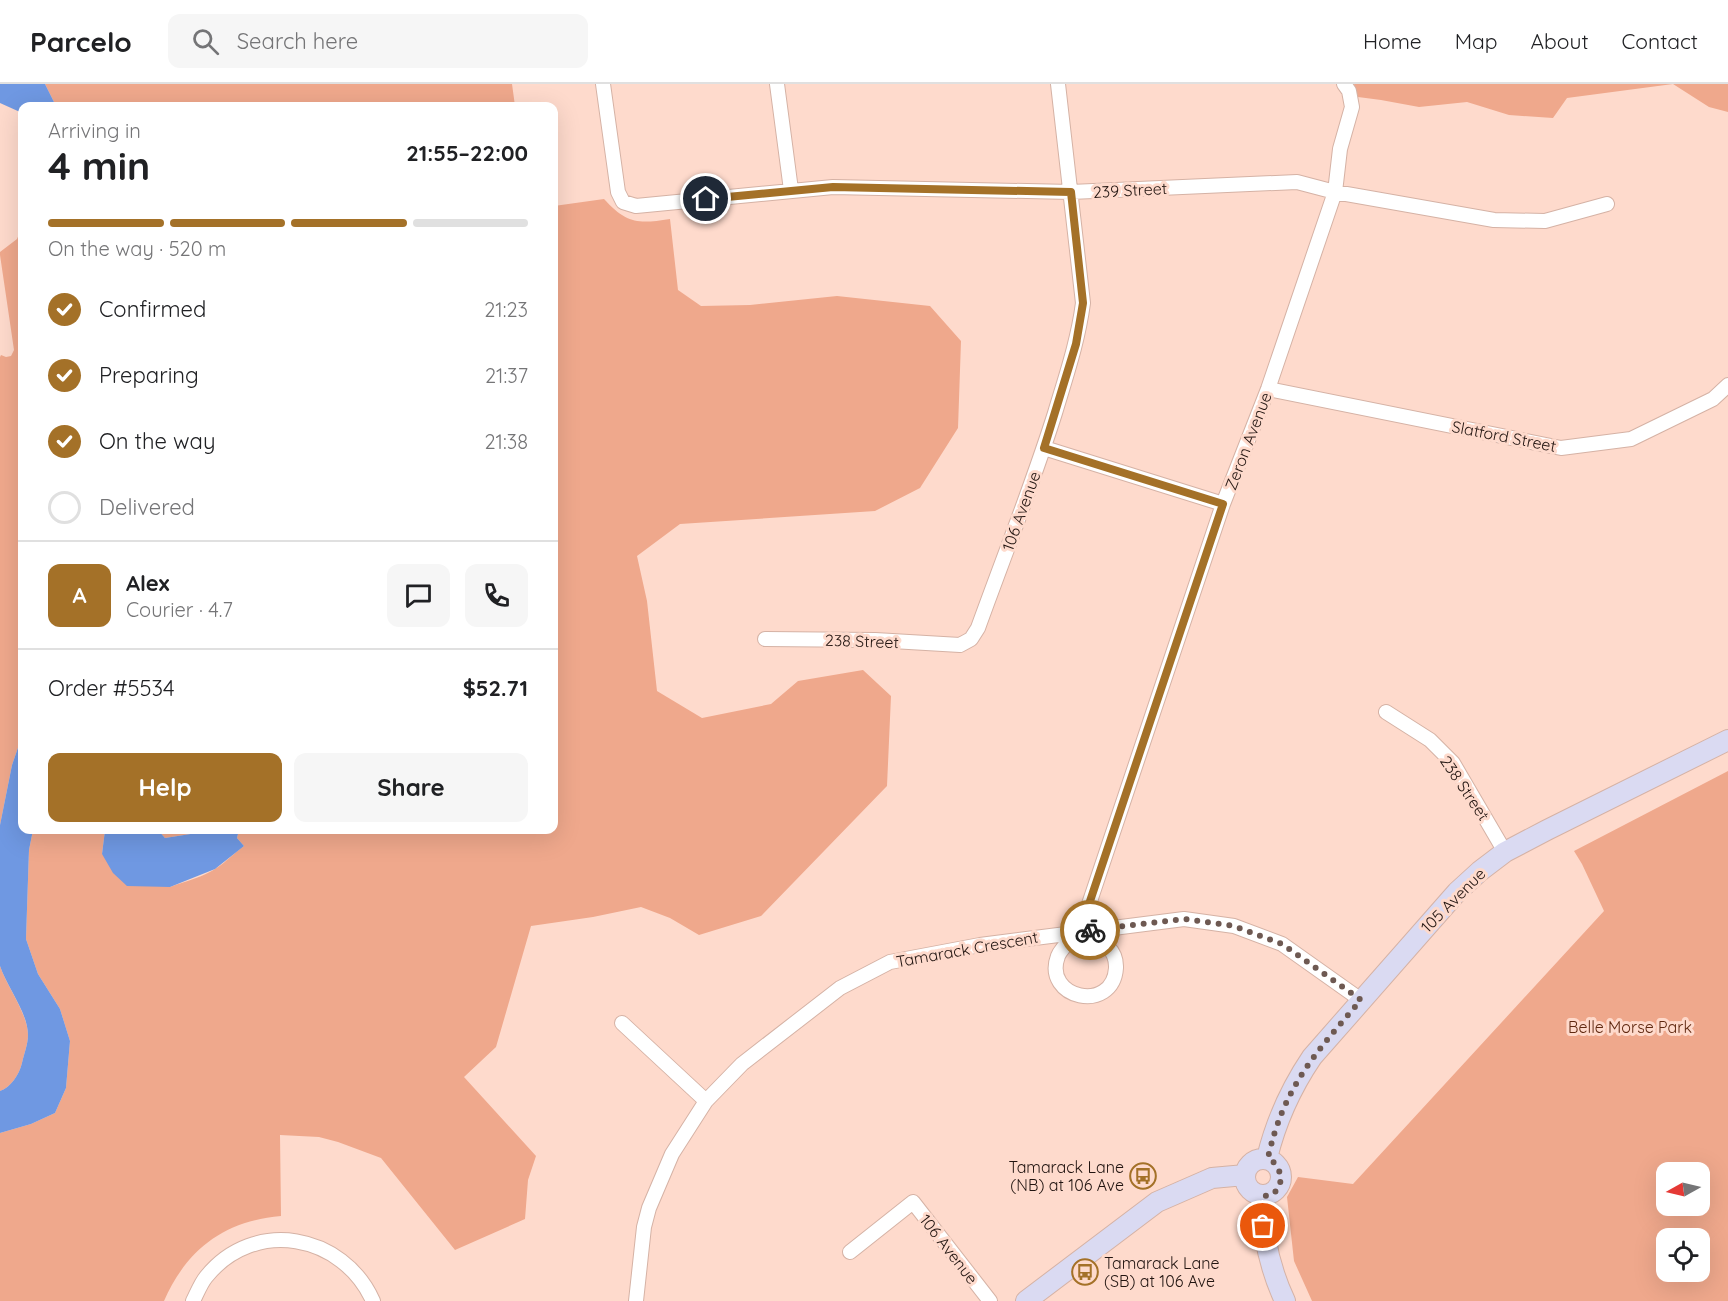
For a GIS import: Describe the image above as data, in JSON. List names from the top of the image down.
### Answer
{
  "streets": {
    "street": [
      "239 Street",
      "Slatford Street",
      "Zeron Avenue",
      "106 Avenue",
      "238 Street",
      "105 Avenue",
      "Tamarack Crescent"
    ]
  },
  "crossings": [
    ["239 Street", "Zeron Avenue"],
    ["239 Street", "106 Avenue"],
    ["Slatford Street", "Zeron Avenue"],
    ["Zeron Avenue", "Tamarack Crescent"],
    ["106 Avenue", "238 Street"],
    ["238 Street", "105 Avenue"],
    ["105 Avenue", "Tamarack Crescent"]
  ],
  "parks": ["Belle Morse Park"],
  "places": {
    "bus stop": ["Tamarack Lane (NB) at 106 Ave", "Tamarack Lane (SB) at 106 Ave"]
  },
  "north": "left",
  "page": {
    "header": "Parcelo",
    "search": "Search here",
    "nav": [
      "Home",
      "Map",
      "About",
      "Contact"
    ],
    "heading": ["4 min", "Arriving in", "21:55–22:00"],
    "panel": [
      "Alex",
      "Courier · 4.7",
      "Order #5534",
      "$52.71"
    ],
    "bar": "On the way · 520 m",
    "list": [
      ["Confirmed", "21:23"],
      ["Preparing", "21:37"],
      ["On the way", "21:38"],
      "Delivered"
    ],
    "round": "A",
    "buttons": ["Help", "Share"]
  }
}
